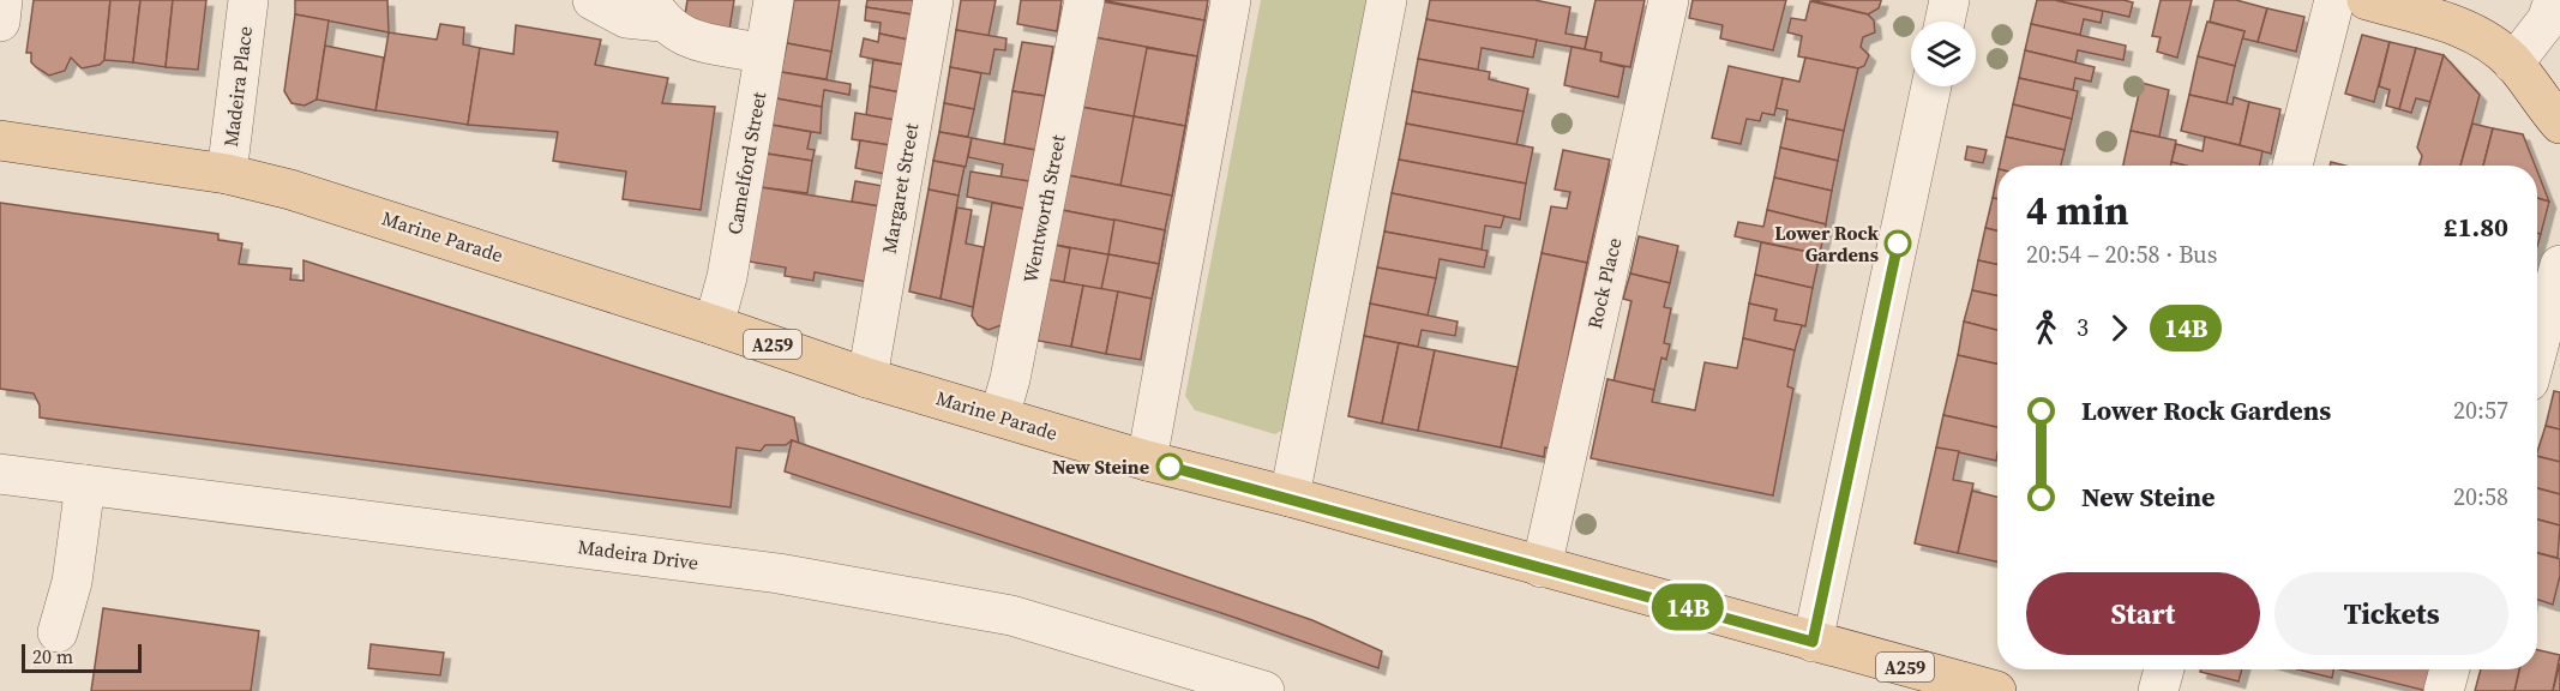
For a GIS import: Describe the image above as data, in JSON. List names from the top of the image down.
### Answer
{
  "streets": {
    "main road": ["Marine Parade", "A259"],
    "street": [
      "Madeira Place",
      "Camelford Street",
      "Margaret Street",
      "Wentworth Street",
      "Rock Place",
      "Madeira Drive"
    ]
  },
  "crossings": [
    ["Madeira Place", "Marine Parade"],
    ["Camelford Street", "Marine Parade"],
    ["Margaret Street", "Marine Parade"],
    ["Wentworth Street", "Marine Parade"],
    ["Marine Parade", "Rock Place"]
  ],
  "places": ["Lower Rock Gardens", "New Steine"],
  "lines": ["bus line 14B"],
  "scale_bar": "20 m",
  "page": {
    "on_map": "14B",
    "heading": ["4 min", "20:54 – 20:58 · Bus", "£1.80"],
    "legs": ["3", "14B"],
    "list": [
      {
        "name": "Lower Rock Gardens",
        "value": "20:57"
      },
      {
        "name": "New Steine",
        "value": "20:58"
      }
    ],
    "buttons": ["Start", "Tickets"],
    "scale": "20 m"
  }
}
